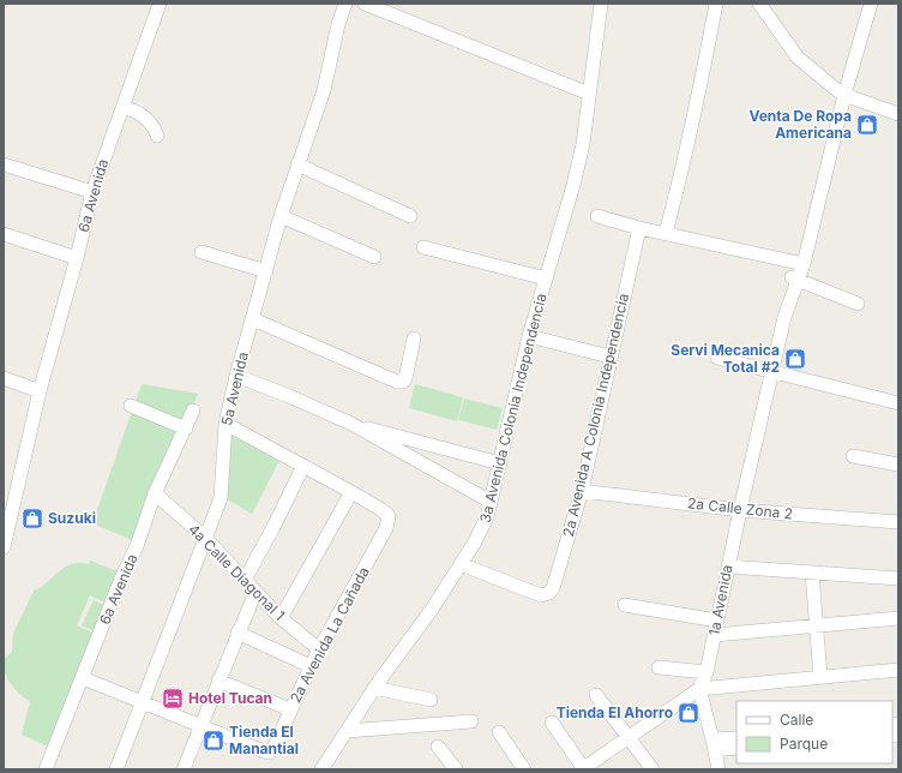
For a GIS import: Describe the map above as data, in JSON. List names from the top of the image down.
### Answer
{
  "streets": {
    "street": [
      "6a Avenida",
      "5a Avenida",
      "3a Avenida Colonia Independencia",
      "2a Avenida A Colonia Independencia",
      "2a Calle Zona 2",
      "4a Calle Diagonal 1",
      "1a Avenida",
      "2a Avenida La Cañada"
    ]
  },
  "crossings": [
    ["6a Avenida", "4a Calle Diagonal 1"],
    ["5a Avenida", "4a Calle Diagonal 1"],
    ["3a Avenida Colonia Independencia", "2a Avenida A Colonia Independencia"],
    ["2a Avenida A Colonia Independencia", "2a Calle Zona 2"],
    ["2a Calle Zona 2", "1a Avenida"],
    ["4a Calle Diagonal 1", "2a Avenida La Cañada"]
  ],
  "places": {
    "shop": [
      "Venta De Ropa Americana",
      "Servi Mecanica Total #2",
      "Suzuki",
      "Tienda El Ahorro",
      "Tienda El Manantial"
    ],
    "hotel": ["Hotel Tucan"]
  },
  "legend": ["Calle", "Parque"]
}
